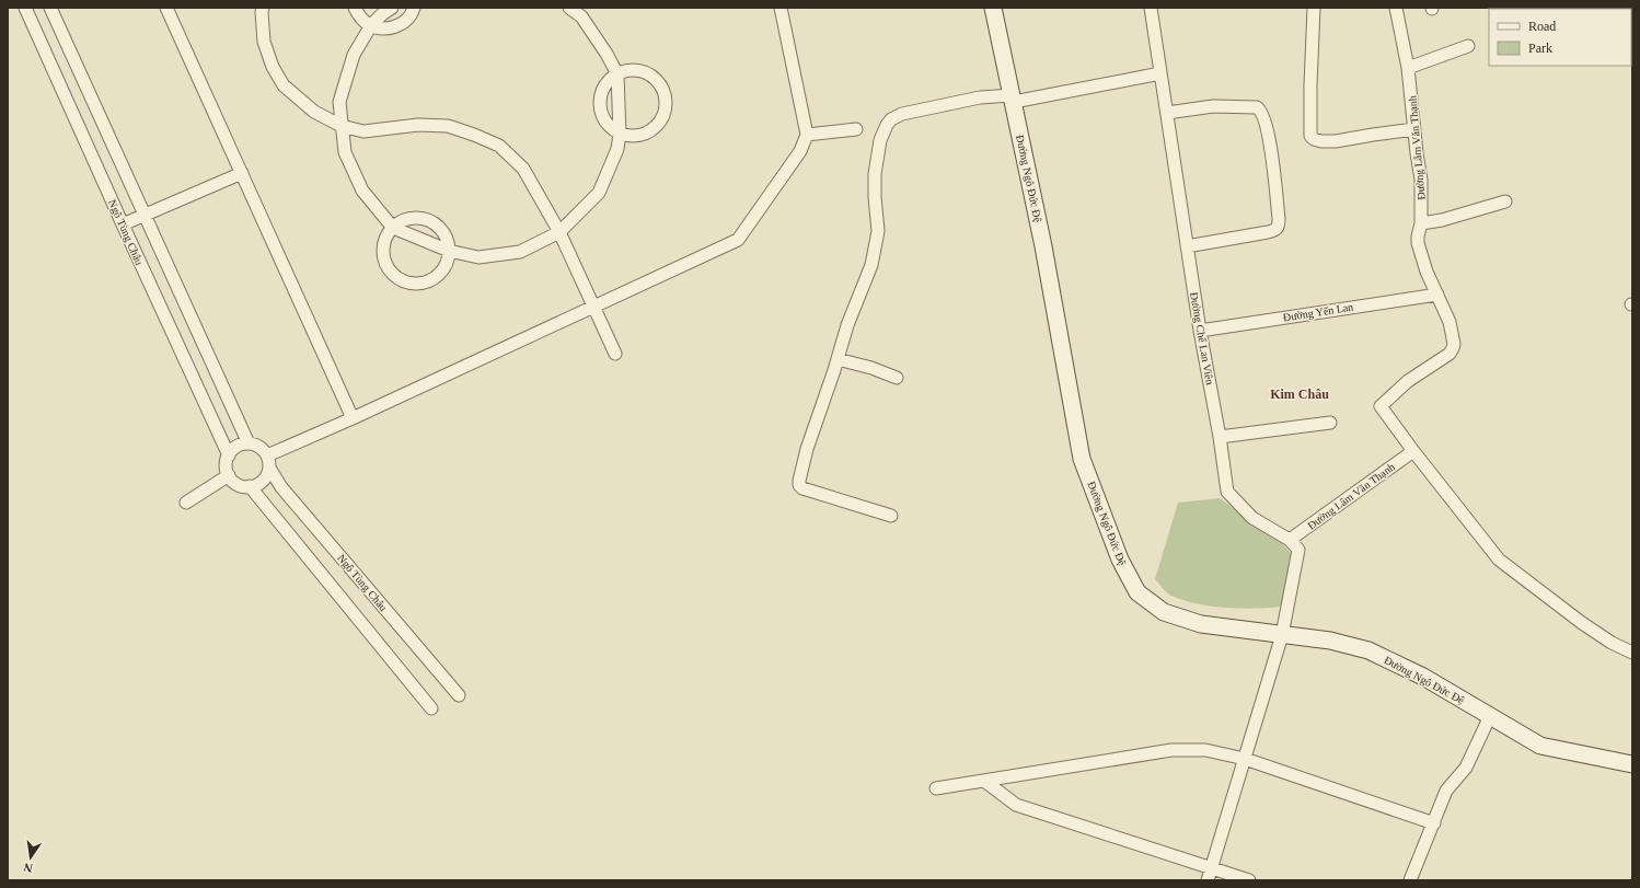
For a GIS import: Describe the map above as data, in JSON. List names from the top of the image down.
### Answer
{
  "streets": {
    "main road": ["Đường Ngô Đức Đệ"],
    "street": [
      "Đường Lâm Văn Thạnh",
      "Ngô Tùng Châu",
      "Đường Yến Lan",
      "Đường Chế Lan Viên"
    ]
  },
  "crossings": [
    ["Đường Lâm Văn Thạnh", "Đường Yến Lan"],
    ["Đường Lâm Văn Thạnh", "Đường Chế Lan Viên"],
    ["Đường Yến Lan", "Đường Chế Lan Viên"]
  ],
  "districts": ["Kim Châu"],
  "legend": ["Road", "Park"],
  "north": "bottom"
}
